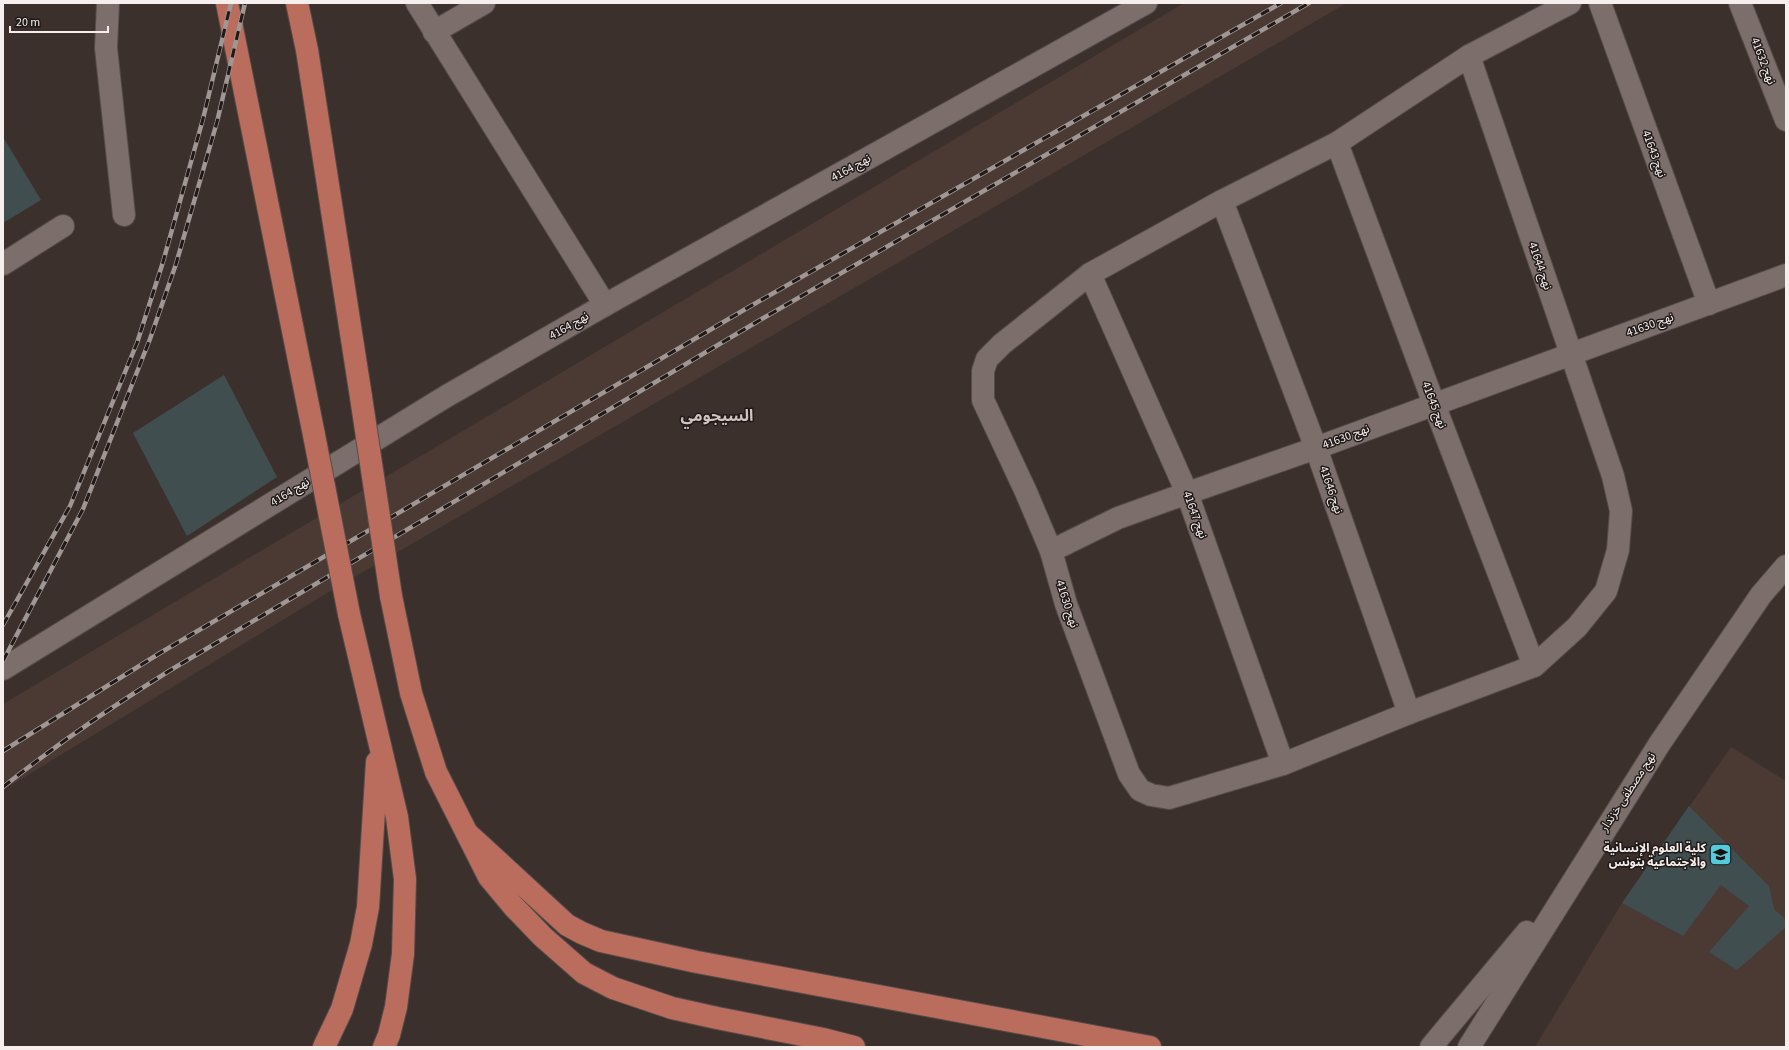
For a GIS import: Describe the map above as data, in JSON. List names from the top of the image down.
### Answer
{
  "streets": {
    "street": [
      "نهج 41632",
      "نهج 41643",
      "نهج 4164",
      "نهج 41644",
      "نهج 41630",
      "نهج 41645",
      "نهج 41646",
      "نهج 41647",
      "نهج مصطفى خزندار"
    ]
  },
  "crossings": [
    ["نهج 41643", "نهج 41630"],
    ["نهج 41644", "نهج 41630"],
    ["نهج 41630", "نهج 41645"],
    ["نهج 41630", "نهج 41646"],
    ["نهج 41630", "نهج 41647"]
  ],
  "districts": ["السيجومي"],
  "places": {
    "school or university": ["كلية العلوم الإنسانية والاجتماعية بتونس"]
  },
  "scale_bar": "20 m"
}
